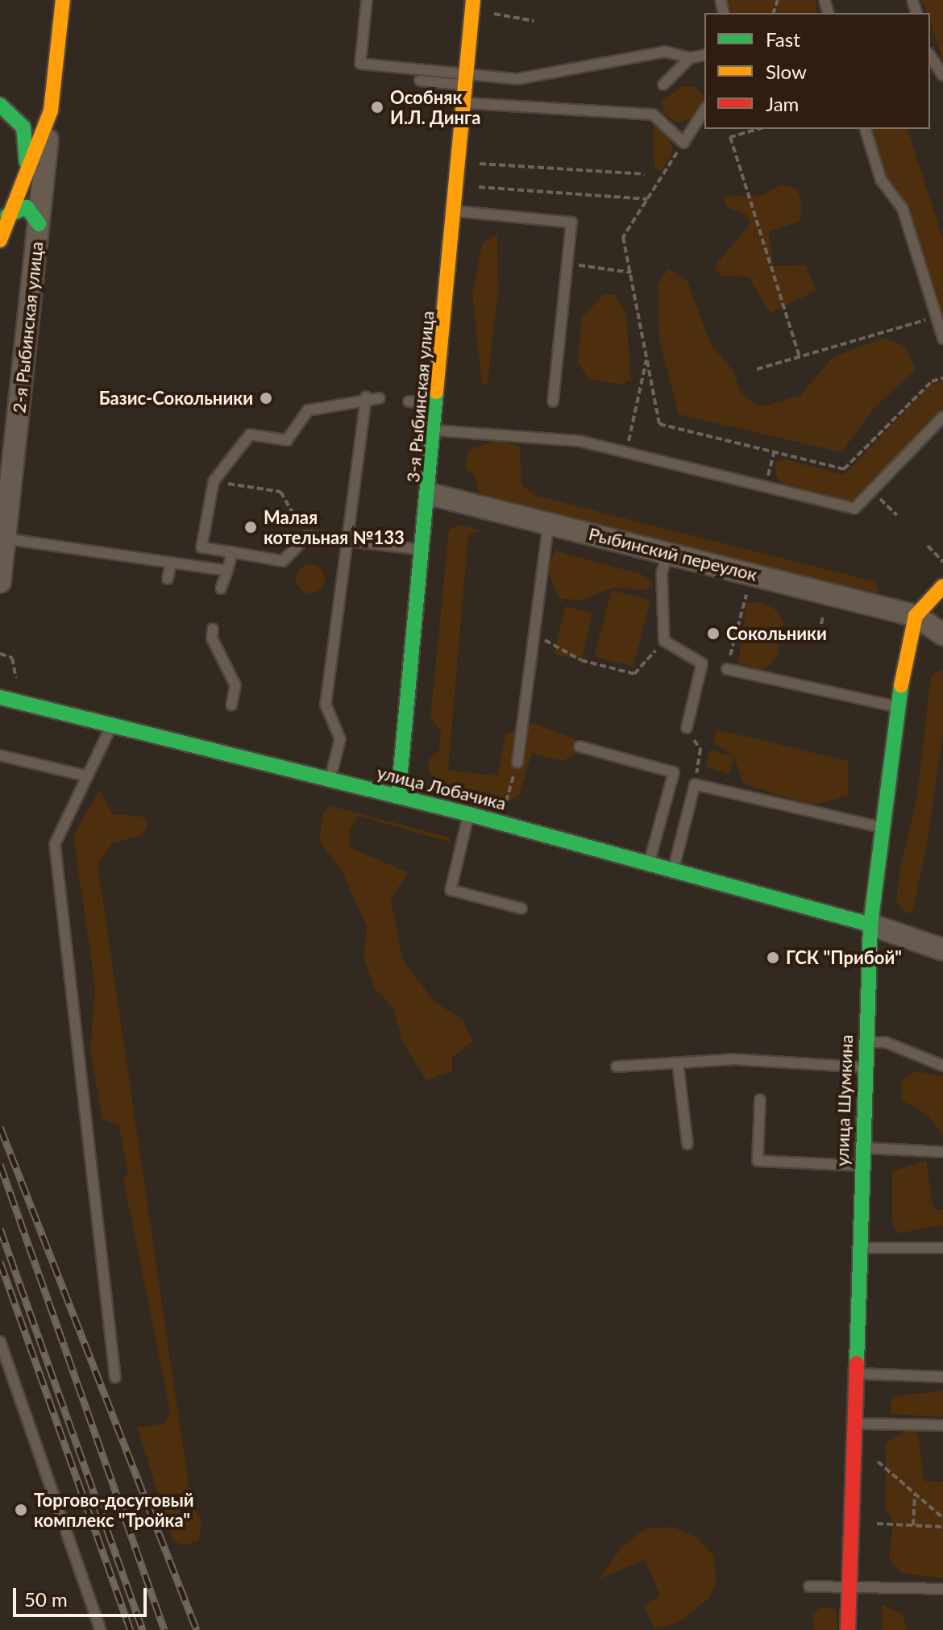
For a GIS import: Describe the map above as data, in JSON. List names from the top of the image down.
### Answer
{
  "streets": {
    "street": [
      "2-я Рыбинская улица",
      "3-я Рыбинская улица",
      "Рыбинский переулок",
      "улица Лобачика",
      "улица Шумкина"
    ]
  },
  "crossings": [
    ["3-я Рыбинская улица", "Рыбинский переулок"],
    ["3-я Рыбинская улица", "улица Лобачика"],
    ["Рыбинский переулок", "улица Шумкина"],
    ["улица Лобачика", "улица Шумкина"]
  ],
  "places": [
    "Особняк И.Л. Динга",
    "Базис-Сокольники",
    "Малая котельная №133",
    "Сокольники",
    "ГСК \"Прибой\"",
    "Торгово-досуговый комплекс \"Тройка\""
  ],
  "legend": ["Fast", "Slow", "Jam"],
  "scale_bar": "50 m"
}
